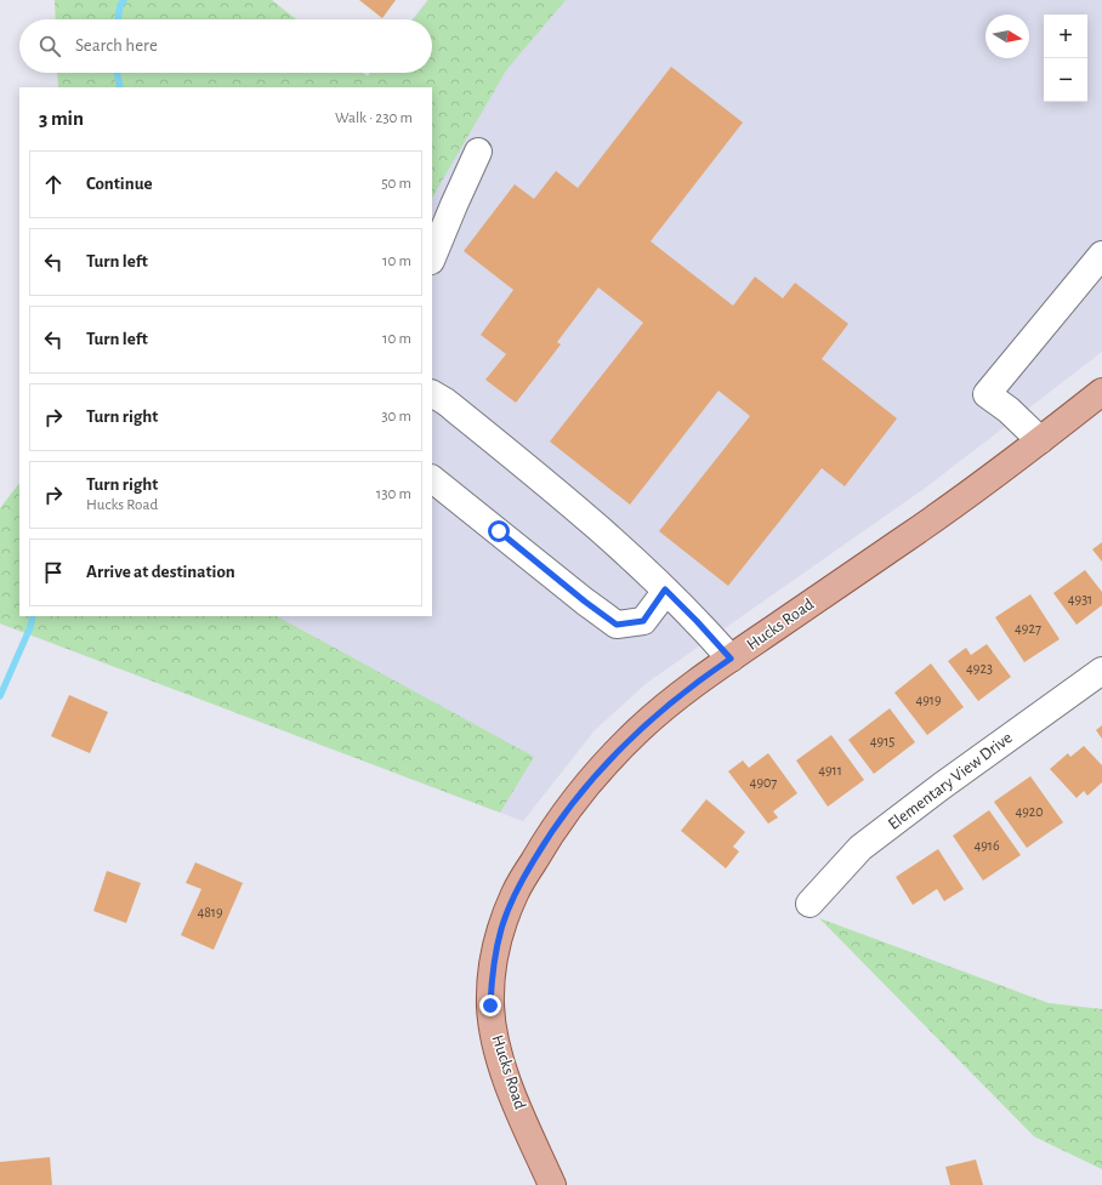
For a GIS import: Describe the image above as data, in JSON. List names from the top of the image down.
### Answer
{
  "streets": {
    "main road": ["Hucks Road"],
    "street": ["Elementary View Drive"]
  },
  "house_numbers": [
    "4931",
    "4927",
    "4923",
    "4919",
    "4915",
    "4911",
    "4907",
    "4920",
    "4916",
    "4819"
  ],
  "north": "right",
  "page": {
    "map_buttons": ["+", "−"],
    "search": "Search here",
    "heading": ["3 min", "Walk · 230 m"],
    "list": [
      ["Continue", "50 m"],
      ["Turn left", "10 m"],
      ["Turn left", "10 m"],
      ["Turn right", "30 m"],
      ["Turn right", "Hucks Road", "130 m"],
      "Arrive at destination"
    ]
  }
}
